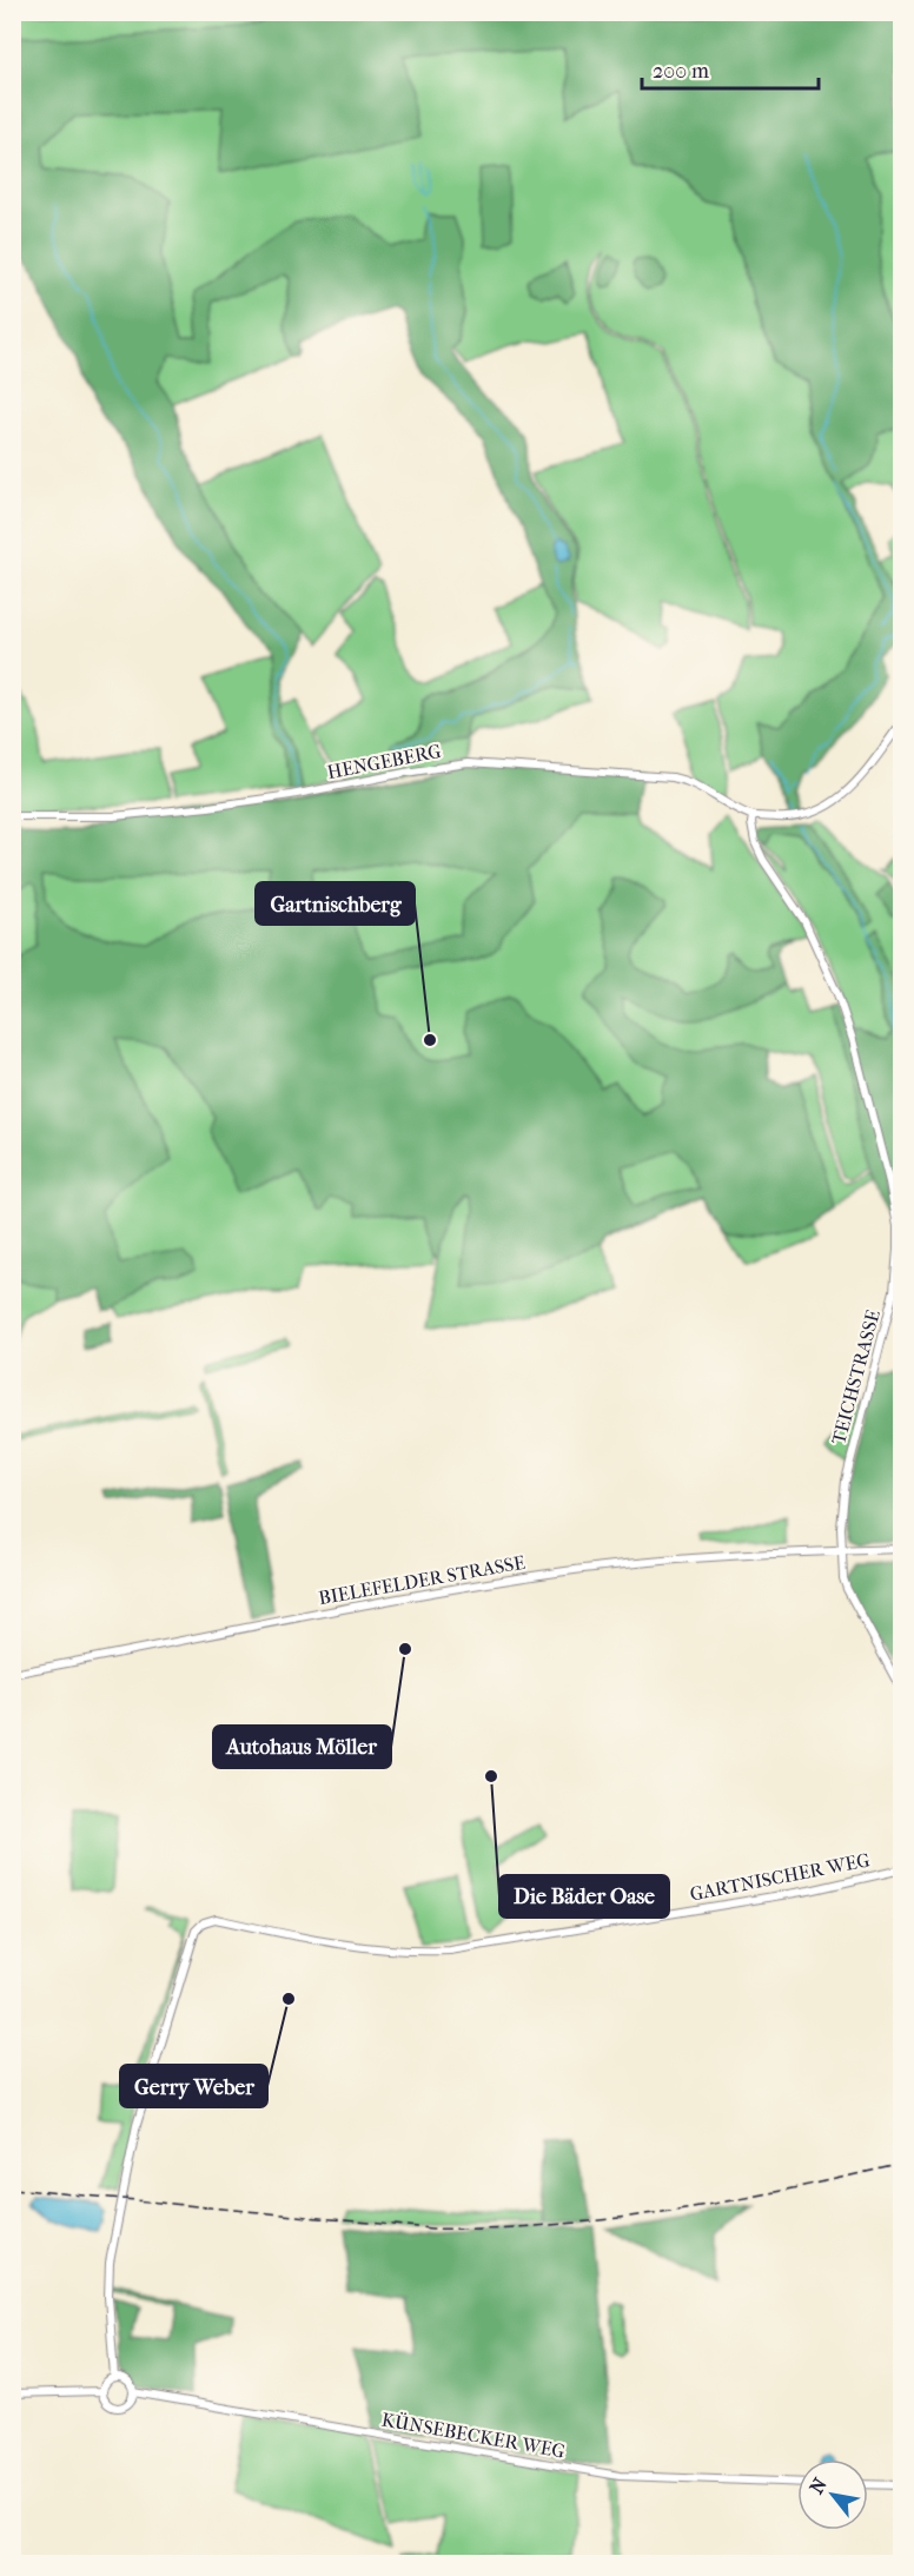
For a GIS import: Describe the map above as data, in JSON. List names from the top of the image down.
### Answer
{
  "streets": {
    "street": [
      "HENGEBERG",
      "TEICHSTRASSE",
      "BIELEFELDER STRASSE",
      "GARTNISCHER WEG",
      "KÜNSEBECKER WEG"
    ]
  },
  "crossings": [
    ["HENGEBERG", "TEICHSTRASSE"],
    ["TEICHSTRASSE", "BIELEFELDER STRASSE"],
    ["GARTNISCHER WEG", "KÜNSEBECKER WEG"]
  ],
  "places": [
    "Gartnischberg",
    "Autohaus Möller",
    "Die Bäder Oase",
    "Gerry Weber"
  ],
  "scale_bar": "200 m",
  "north": "top left"
}
